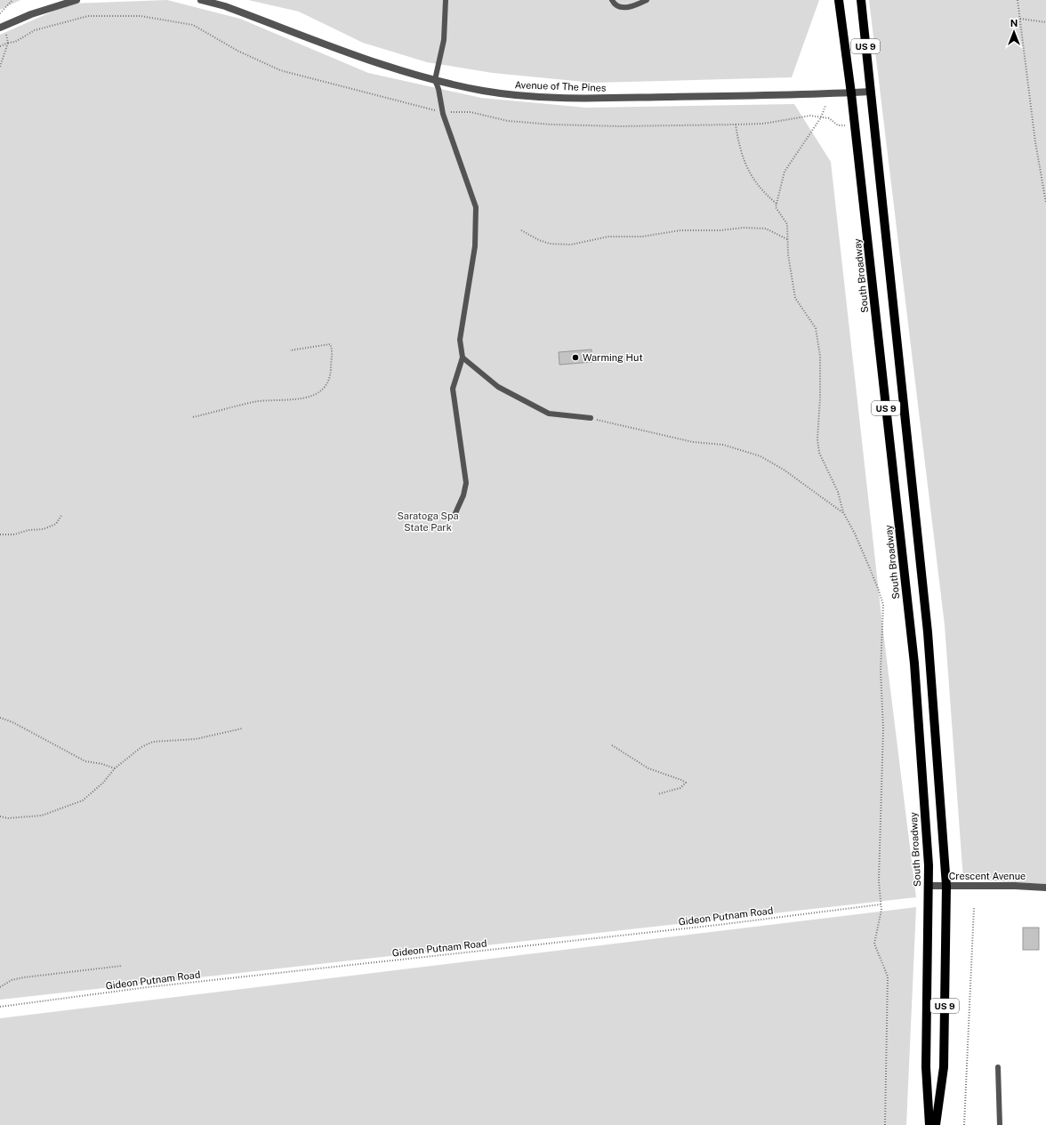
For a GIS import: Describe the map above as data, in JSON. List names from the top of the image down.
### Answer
{
  "streets": {
    "main road": ["US 9", "South Broadway"],
    "street": ["Avenue of The Pines", "Crescent Avenue"],
    "path": ["Gideon Putnam Road"]
  },
  "crossings": [
    ["US 9", "Avenue of The Pines"],
    ["US 9", "Crescent Avenue"],
    ["Avenue of The Pines", "South Broadway"],
    ["South Broadway", "Crescent Avenue"]
  ],
  "parks": ["Saratoga Spa State Park"],
  "places": ["Warming Hut"],
  "north": "top"
}
